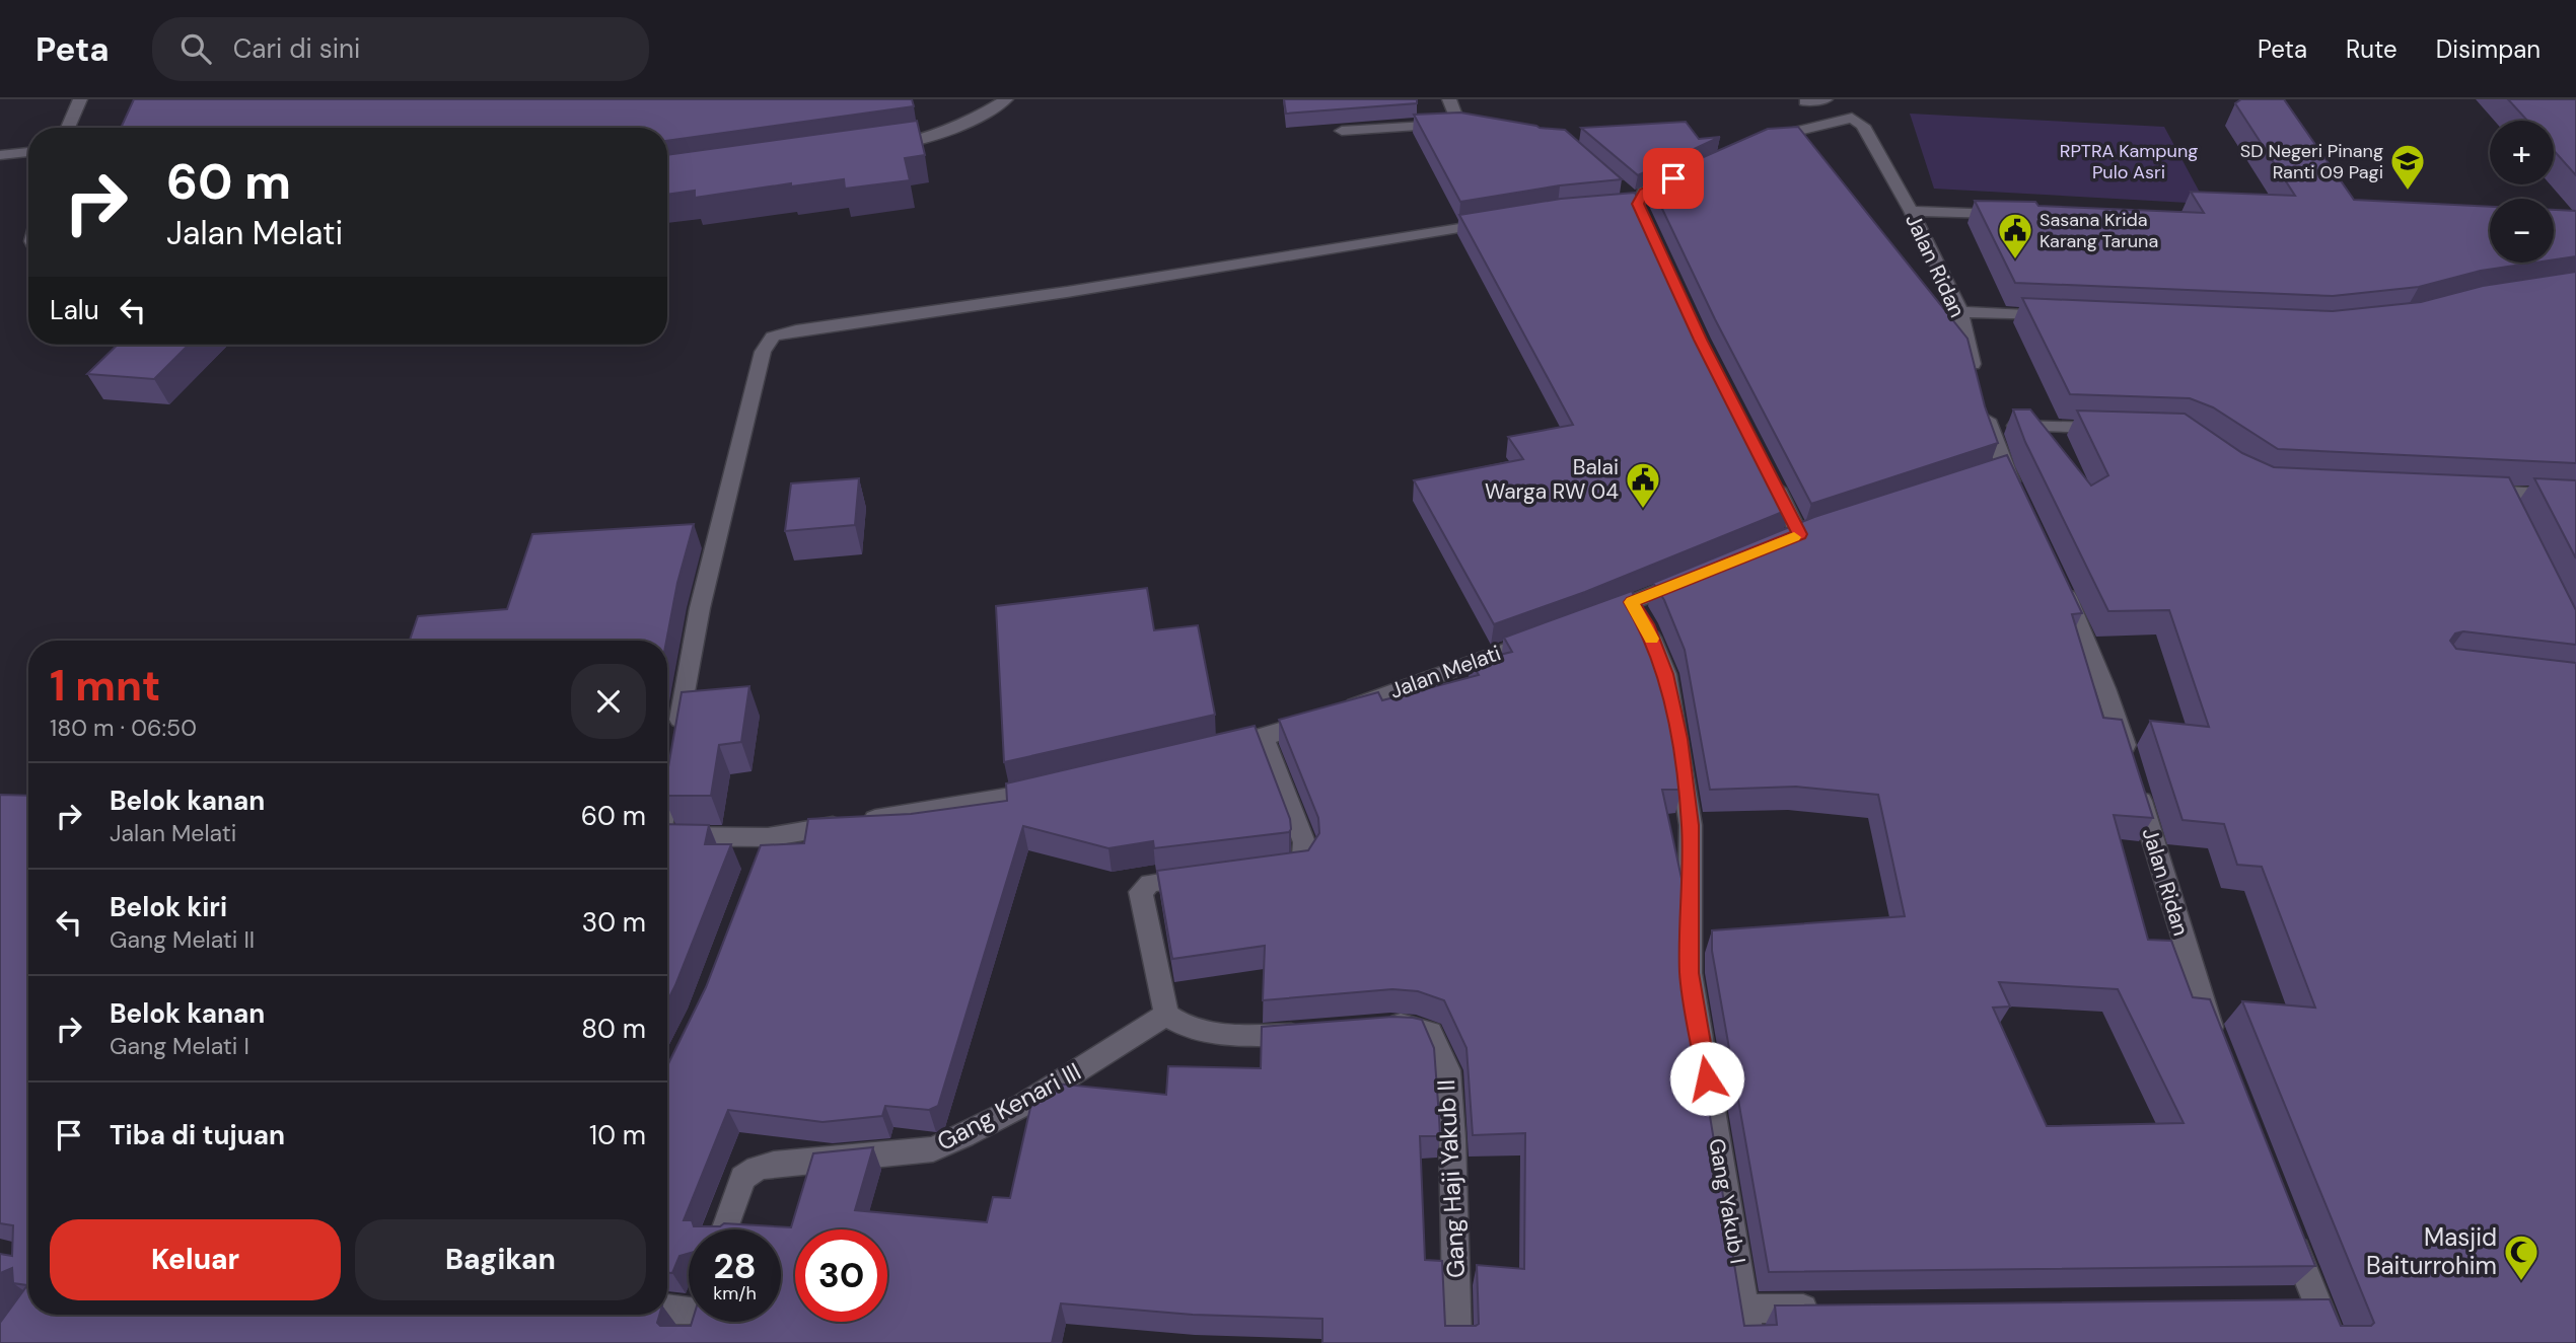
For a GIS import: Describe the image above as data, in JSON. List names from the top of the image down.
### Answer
{
  "streets": {
    "street": [
      "Jalan Ridan",
      "Jalan Melati",
      "Gang Kenari III",
      "Gang Haji Yakub II",
      "Gang Yakub I"
    ]
  },
  "parks": ["RPTRA Kampung Pulo Asri"],
  "places": {
    "school or university": ["SD Negeri Pinang Ranti 09 Pagi"],
    "public building": ["Sasana Krida Karang Taruna", "Balai Warga RW 04"],
    "mosque": ["Masjid Baiturrohim"]
  },
  "page": {
    "header": "Peta",
    "search": "Cari di sini",
    "nav": ["Peta", "Rute", "Disimpan"],
    "map_buttons": ["+", "−"],
    "turn": ["60 m", "Jalan Melati"],
    "then": "Lalu",
    "heading": ["1 mnt", "180 m · 06:50"],
    "list": [
      {
        "name": "Belok kanan",
        "note": "Jalan Melati",
        "value": "60 m"
      },
      {
        "name": "Belok kiri",
        "note": "Gang Melati II",
        "value": "30 m"
      },
      {
        "name": "Belok kanan",
        "note": "Gang Melati I",
        "value": "80 m"
      },
      {
        "name": "Tiba di tujuan",
        "value": "10 m"
      }
    ],
    "buttons": ["Keluar", "Bagikan"],
    "speed": "28 km/h",
    "limit": "30"
  }
}
